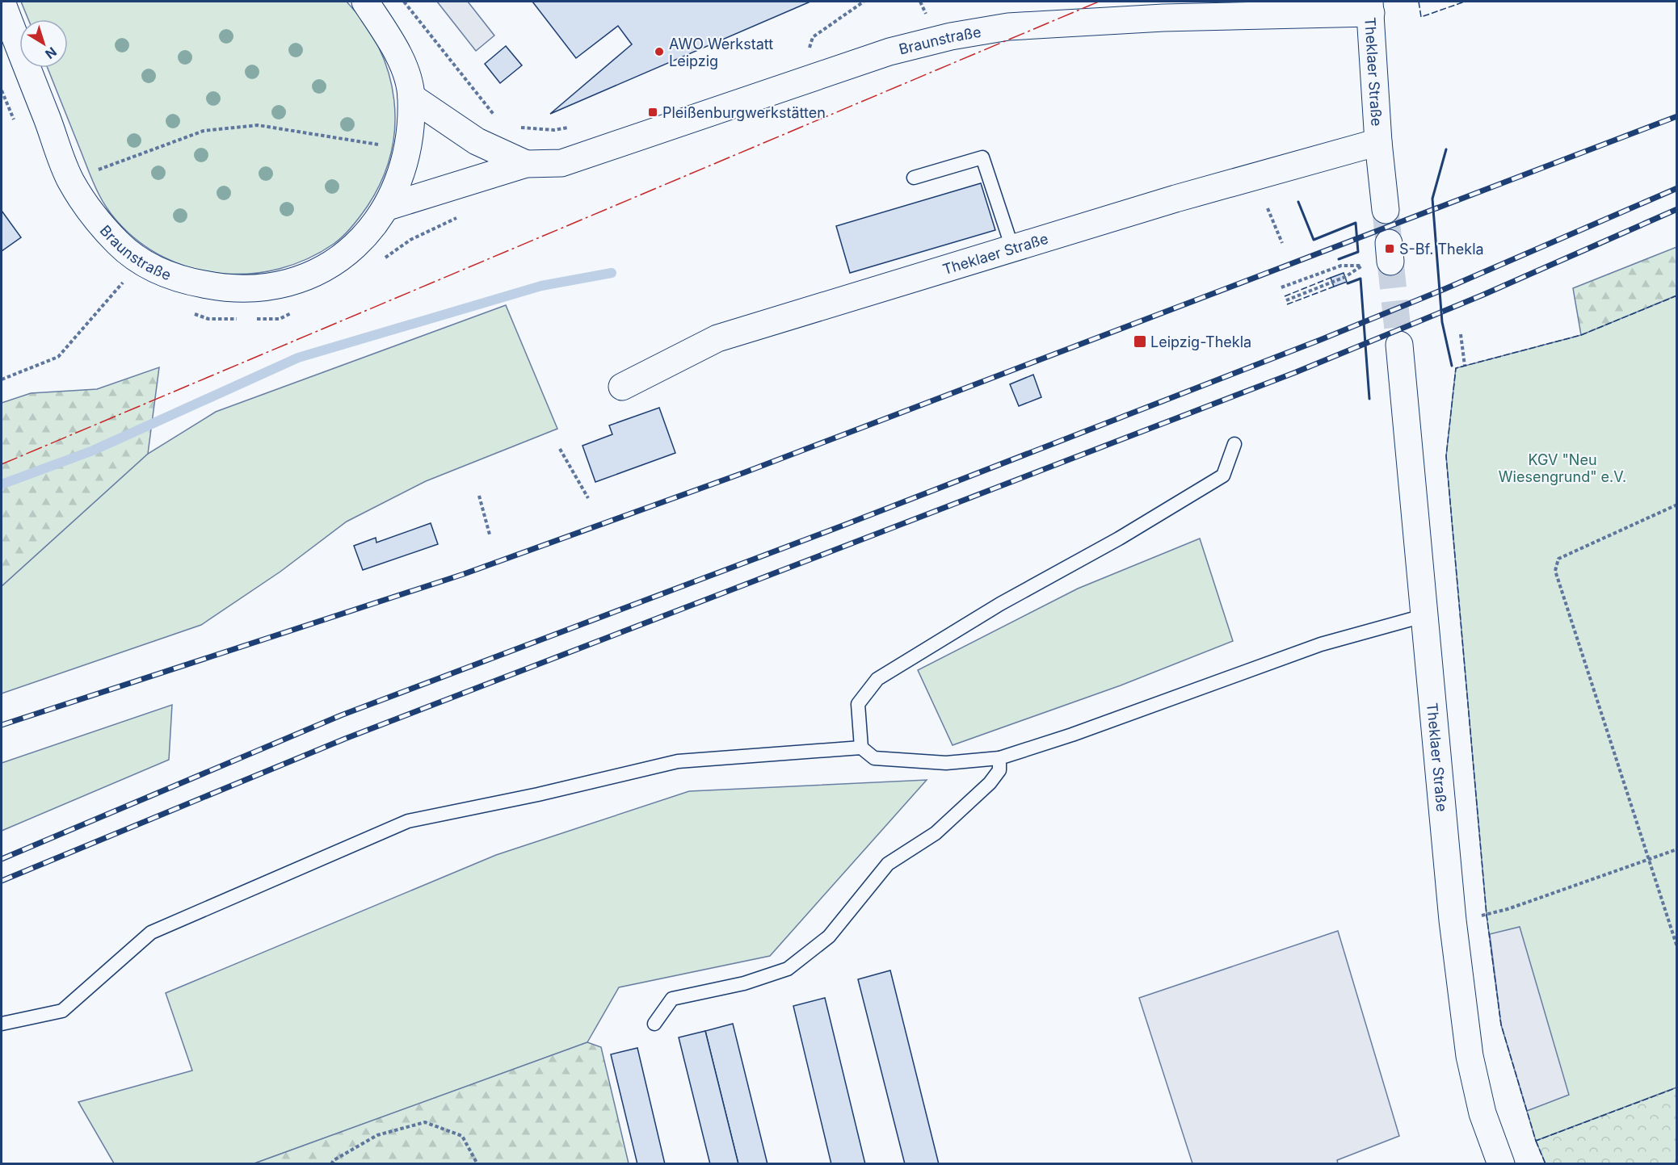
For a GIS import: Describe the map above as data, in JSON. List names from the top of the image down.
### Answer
{
  "streets": {
    "main road": ["Braunstraße", "Theklaer Straße"]
  },
  "crossings": [
    ["Braunstraße", "Theklaer Straße"]
  ],
  "parks": ["KGV \"Neu Wiesengrund\" e.V."],
  "places": {
    "other": ["AWO Werkstatt Leipzig"],
    "transit": ["Pleißenburgwerkstätten", "S-Bf. Thekla", "Leipzig-Thekla"]
  },
  "north": "bottom right"
}
